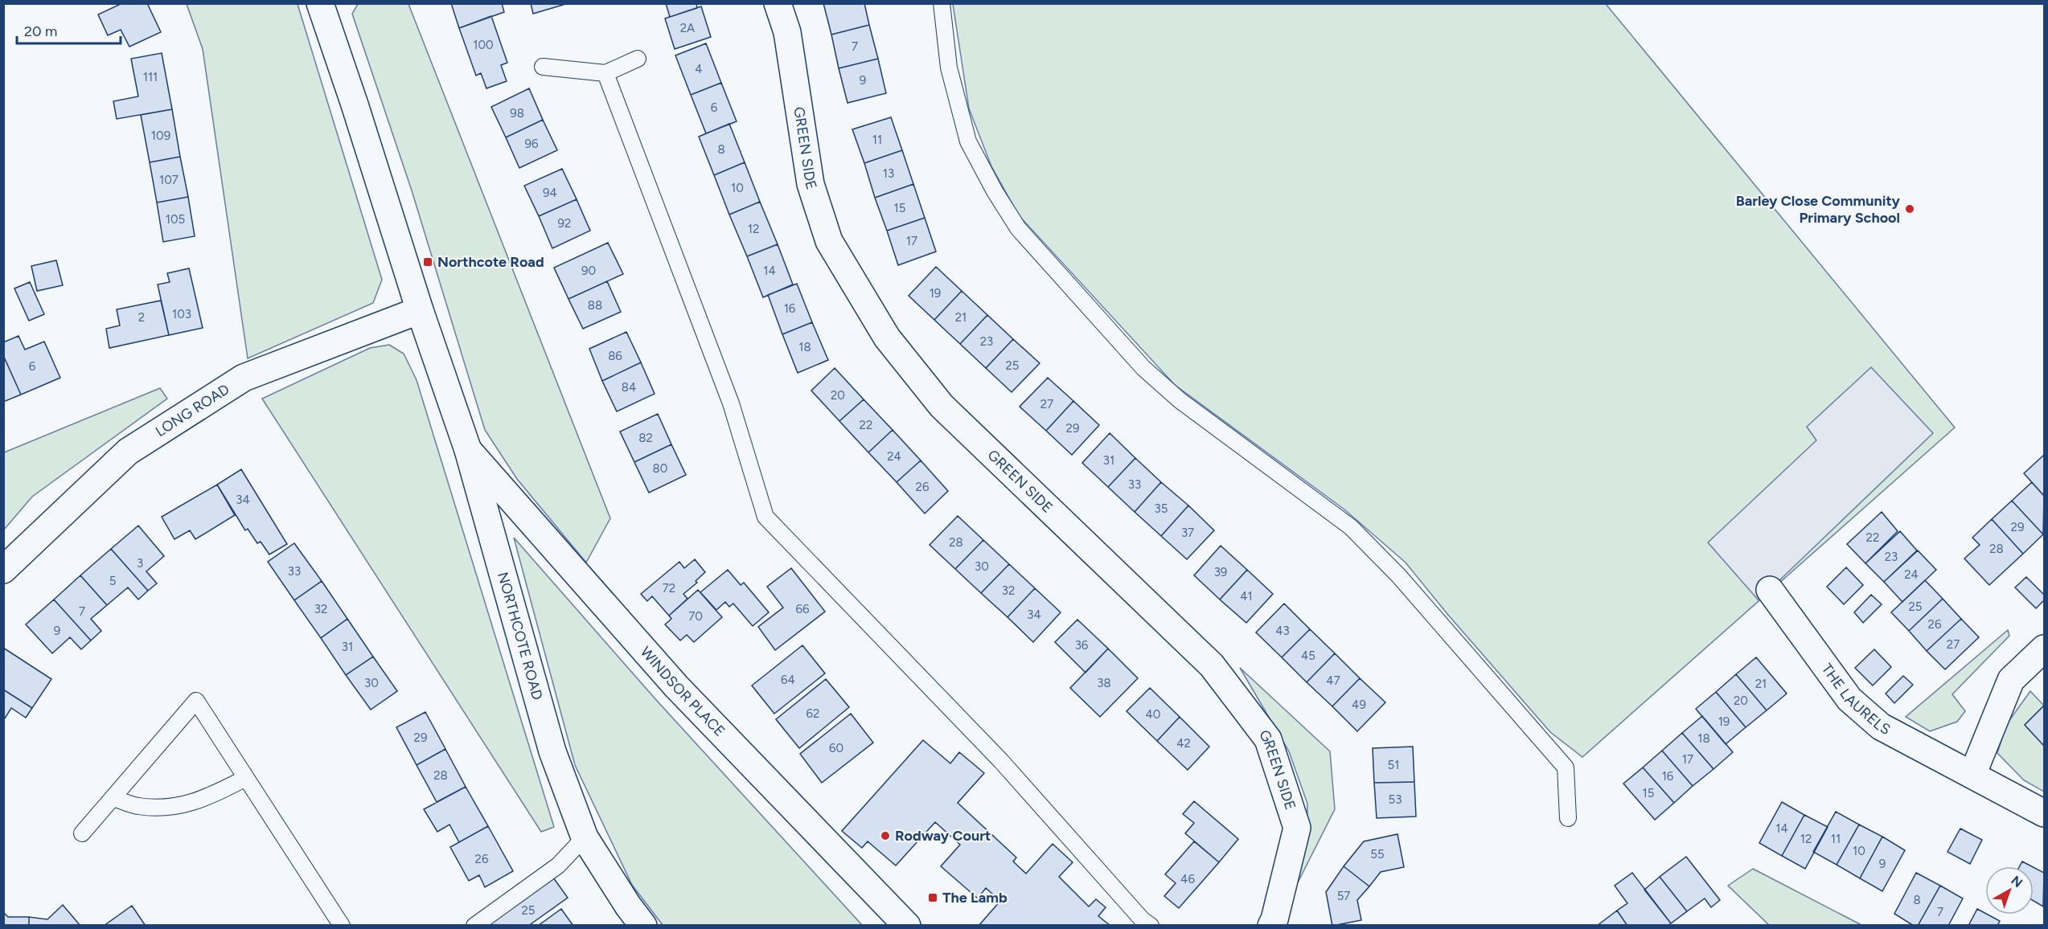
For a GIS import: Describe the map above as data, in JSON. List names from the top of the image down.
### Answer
{
  "streets": {
    "street": [
      "GREEN SIDE",
      "LONG ROAD",
      "NORTHCOTE ROAD",
      "WINDSOR PLACE",
      "THE LAURELS"
    ]
  },
  "crossings": [
    ["LONG ROAD", "NORTHCOTE ROAD"],
    ["NORTHCOTE ROAD", "WINDSOR PLACE"]
  ],
  "places": {
    "other": ["Barley Close Community Primary School", "Rodway Court"],
    "transit": ["Northcote Road", "The Lamb"]
  },
  "house_numbers": [
    "2A",
    "100",
    "7",
    "4",
    "111",
    "9",
    "6",
    "98",
    "109",
    "11",
    "96",
    "8",
    "13",
    "107",
    "10",
    "94",
    "15",
    "105",
    "92",
    "12",
    "17",
    "90",
    "14",
    "19",
    "88",
    "16",
    "103",
    "2",
    "21",
    "23",
    "18",
    "86",
    "25",
    "6",
    "84",
    "20",
    "27",
    "22",
    "29",
    "82",
    "24",
    "31",
    "80",
    "33",
    "26",
    "34",
    "35",
    "29",
    "37",
    "22",
    "28",
    "28",
    "23",
    "3",
    "30",
    "33",
    "39",
    "24",
    "5",
    "72",
    "32",
    "41",
    "25",
    "32",
    "66",
    "7",
    "34",
    "70",
    "26",
    "9",
    "43",
    "27",
    "36",
    "31",
    "45",
    "64",
    "47",
    "30",
    "38",
    "21",
    "20",
    "49",
    "62",
    "40",
    "19",
    "29",
    "18",
    "42",
    "60",
    "17",
    "51",
    "28",
    "16",
    "15",
    "53",
    "14",
    "12",
    "11",
    "10",
    "55",
    "26",
    "9",
    "46",
    "57",
    "8",
    "25",
    "7"
  ],
  "scale_bar": "20 m",
  "north": "top right"
}
